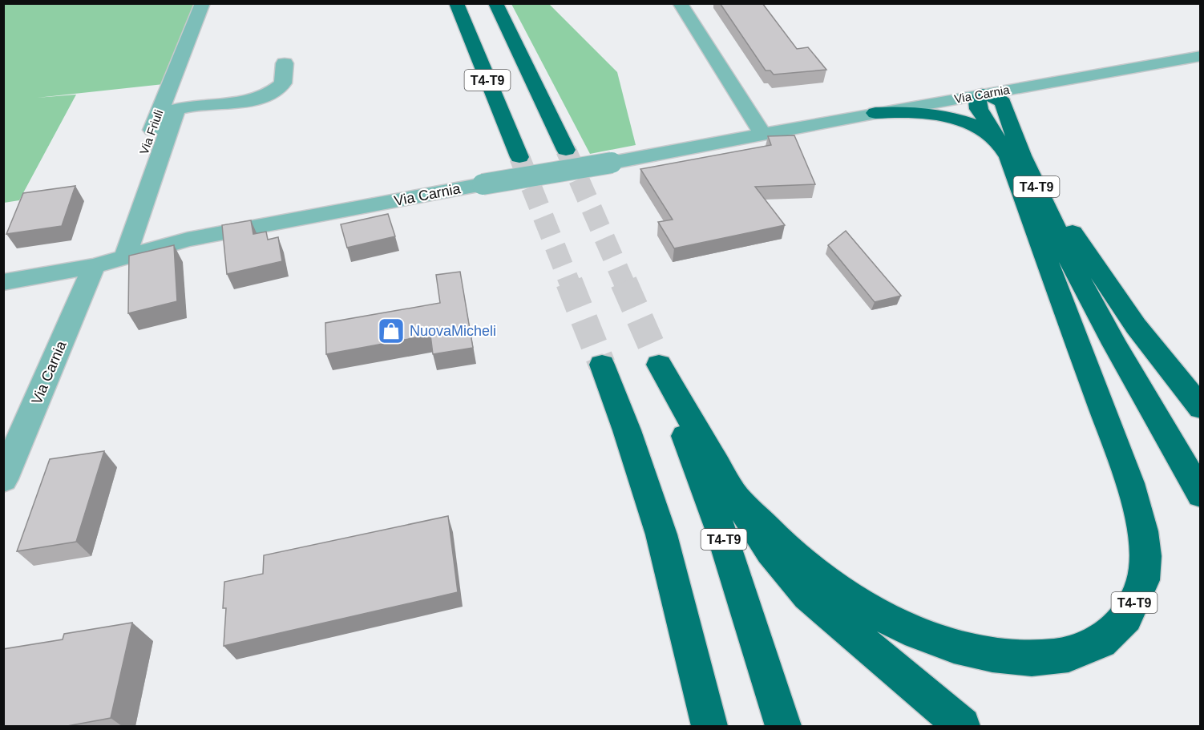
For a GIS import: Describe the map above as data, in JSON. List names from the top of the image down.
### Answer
{
  "streets": {
    "highway": ["T4-T9"],
    "street": ["Via Carnia", "Via Friuli"]
  },
  "crossings": [
    ["T4-T9", "Via Carnia"],
    ["Via Carnia", "Via Friuli"]
  ],
  "places": {
    "shop": ["NuovaMicheli"]
  }
}
